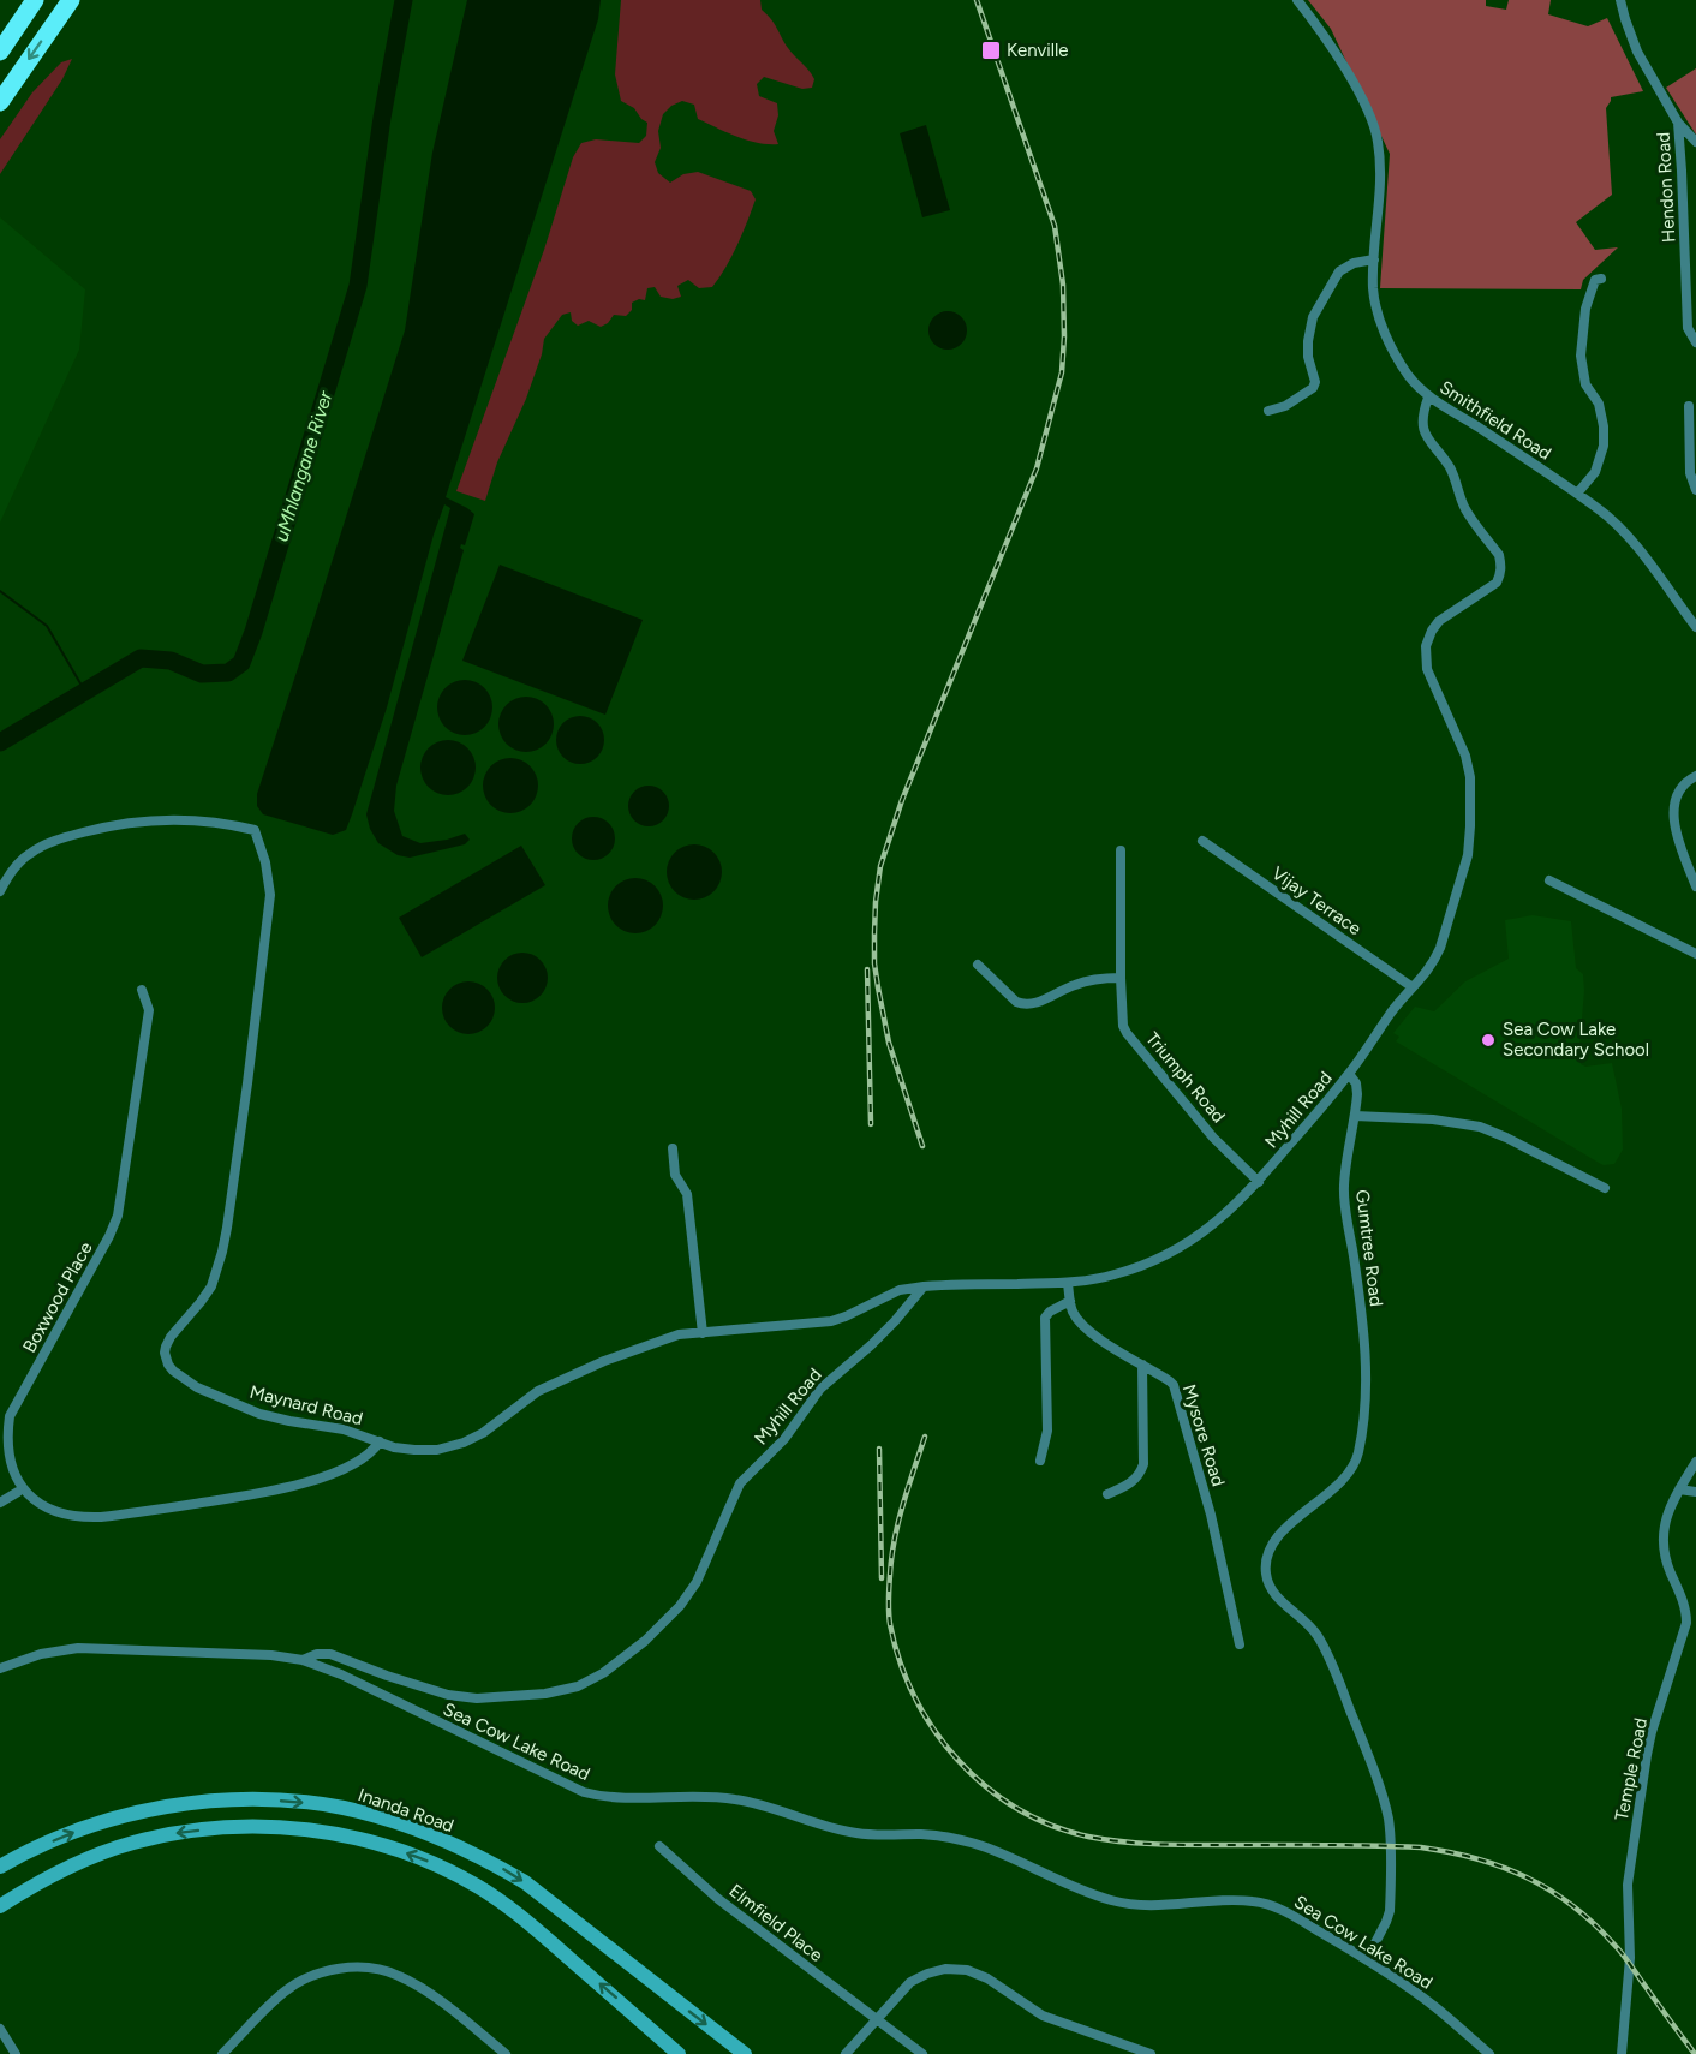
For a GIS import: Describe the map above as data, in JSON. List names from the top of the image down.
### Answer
{
  "streets": {
    "main road": ["Inanda Road"],
    "street": [
      "Hendon Road",
      "Smithfield Road",
      "Vijay Terrace",
      "Triumph Road",
      "Myhill Road",
      "Gumtree Road",
      "Boxwood Place",
      "Maynard Road",
      "Mysore Road",
      "Sea Cow Lake Road",
      "Temple Road",
      "Elmfield Place"
    ]
  },
  "crossings": [
    ["Triumph Road", "Myhill Road"],
    ["Myhill Road", "Gumtree Road"],
    ["Myhill Road", "Maynard Road"],
    ["Myhill Road", "Mysore Road"],
    ["Myhill Road", "Sea Cow Lake Road"],
    ["Gumtree Road", "Sea Cow Lake Road"]
  ],
  "water": ["uMhlangane River"],
  "places": {
    "transit": ["Kenville"],
    "other": ["Sea Cow Lake Secondary School"]
  }
}
